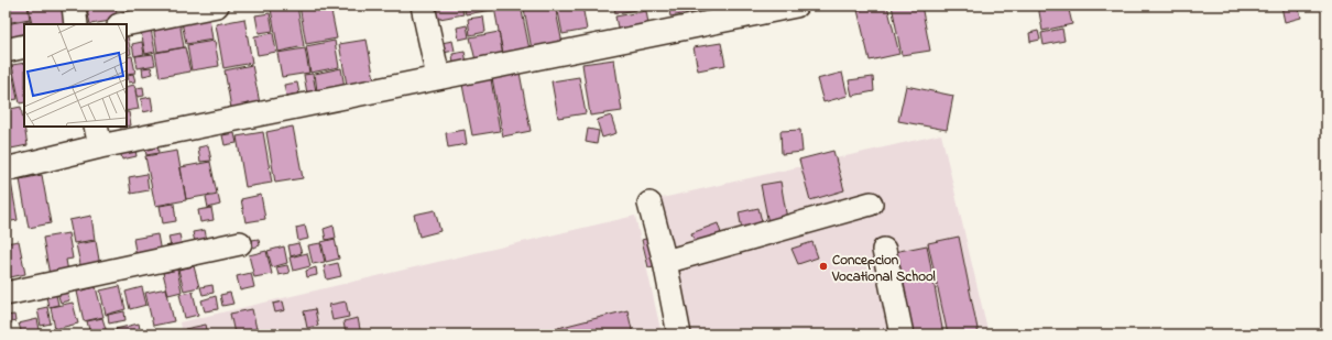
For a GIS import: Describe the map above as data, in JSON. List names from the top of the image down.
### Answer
{
  "places": ["Concepcion Vocational School"]
}
